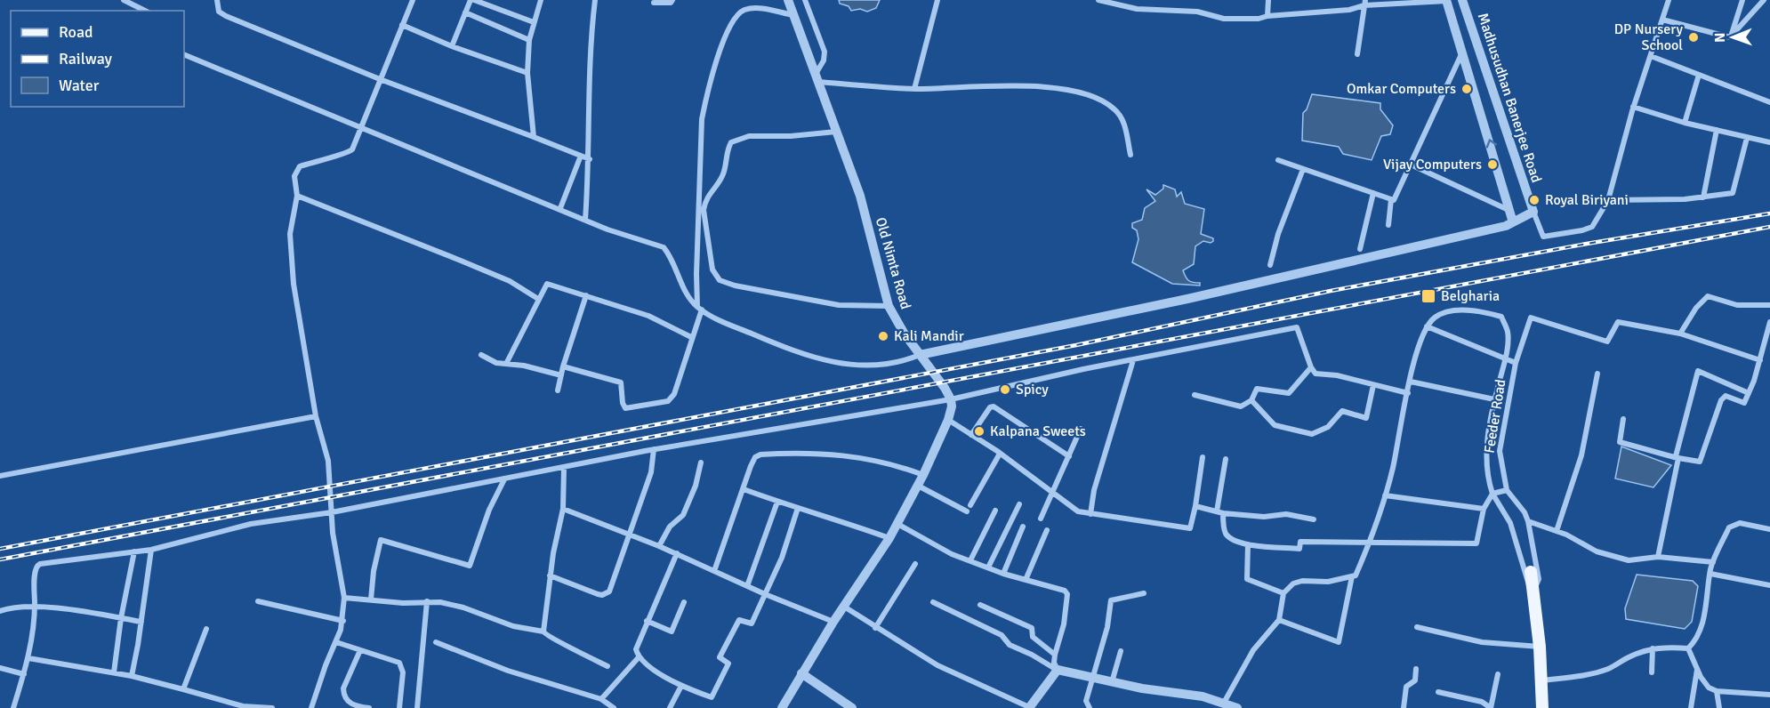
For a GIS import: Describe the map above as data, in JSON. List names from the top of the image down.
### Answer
{
  "streets": {
    "street": ["Madhusudhan Banerjee Road", "Old Nimta Road", "Feeder Road"]
  },
  "places": {
    "other": [
      "DP Nursery School",
      "Omkar Computers",
      "Vijay Computers",
      "Royal Biriyani",
      "Kali Mandir",
      "Spicy",
      "Kalpana Sweets"
    ],
    "transit": ["Belgharia"]
  },
  "legend": ["Road", "Railway", "Water"],
  "north": "left"
}
